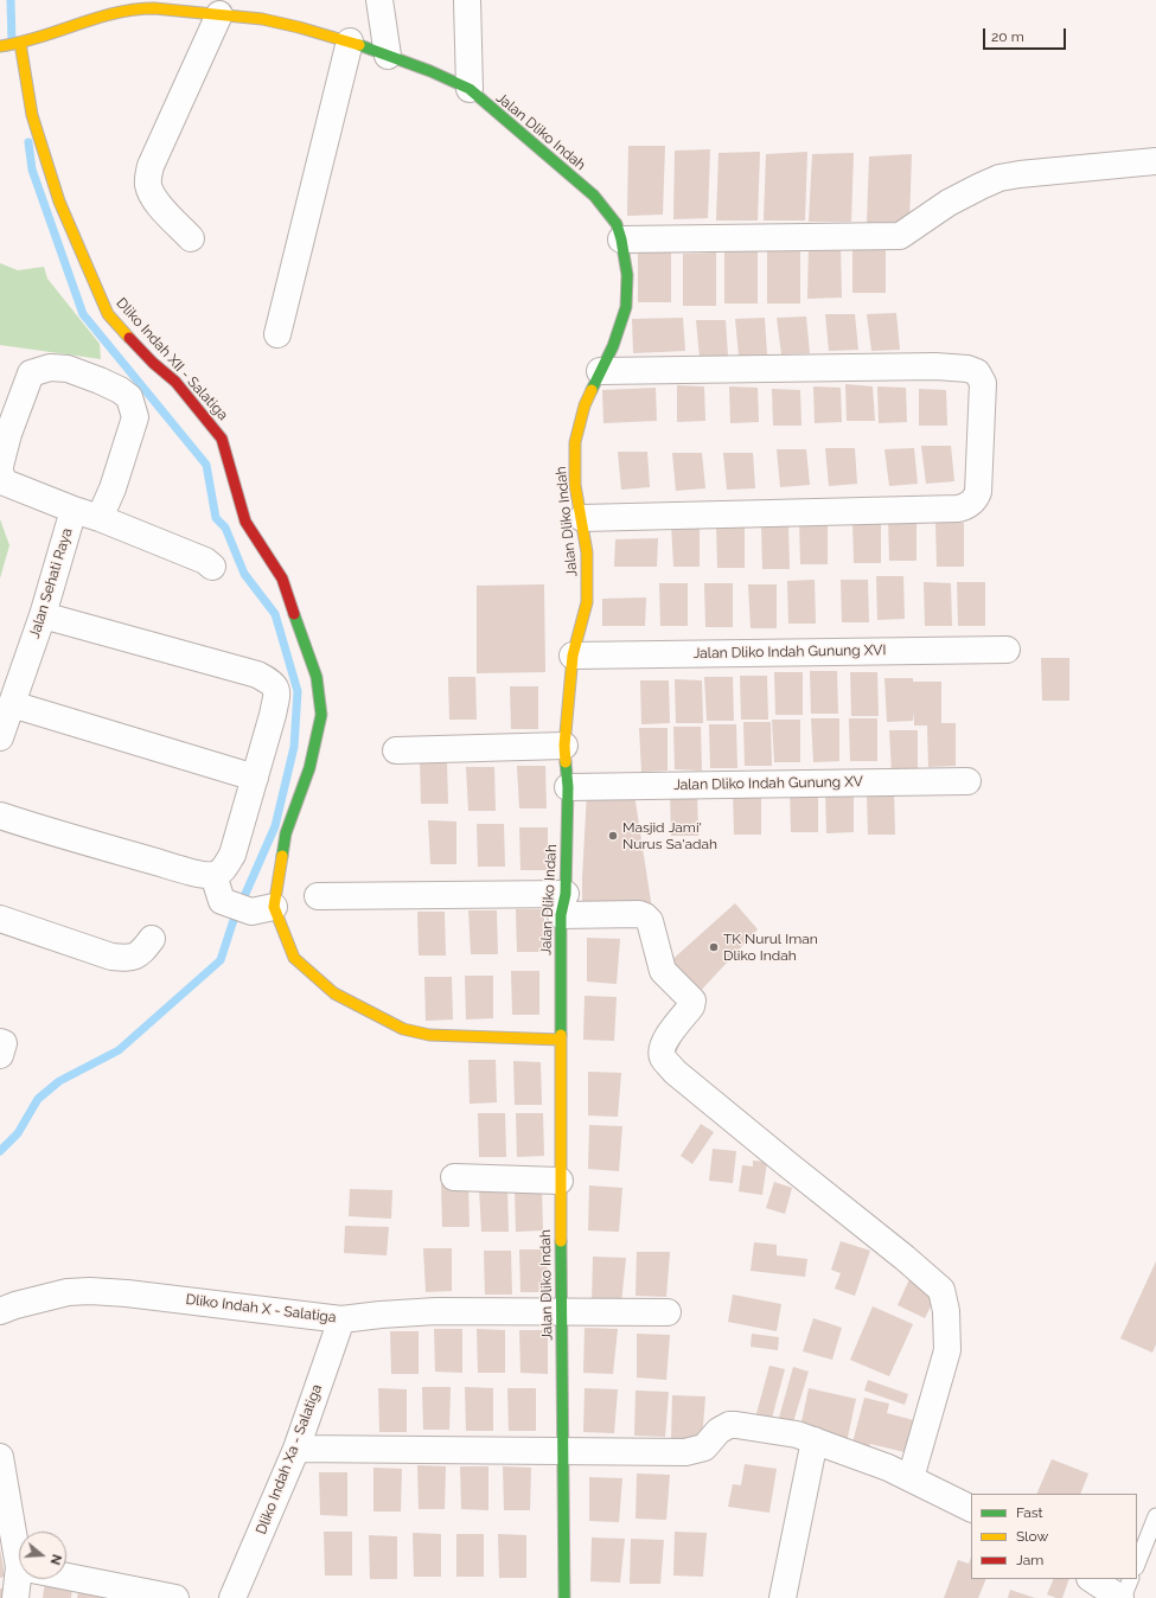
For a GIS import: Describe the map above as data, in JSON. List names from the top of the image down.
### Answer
{
  "streets": {
    "street": [
      "Jalan Dliko Indah",
      "Dliko Indah XII - Salatiga",
      "Jalan Sehati Raya",
      "Jalan Dliko Indah Gunung XVI",
      "Jalan Dliko Indah Gunung XV",
      "Dliko Indah X - Salatiga",
      "Dliko Indah Xa - Salatiga"
    ]
  },
  "crossings": [
    ["Jalan Dliko Indah", "Dliko Indah XII - Salatiga"],
    ["Jalan Dliko Indah", "Jalan Dliko Indah Gunung XVI"],
    ["Jalan Dliko Indah", "Jalan Dliko Indah Gunung XV"],
    ["Jalan Dliko Indah", "Dliko Indah X - Salatiga"],
    ["Dliko Indah X - Salatiga", "Dliko Indah Xa - Salatiga"]
  ],
  "places": ["Masjid Jami' Nurus Sa'adah", "TK Nurul Iman Dliko Indah"],
  "legend": ["Fast", "Slow", "Jam"],
  "scale_bar": "20 m",
  "north": "right"
}
